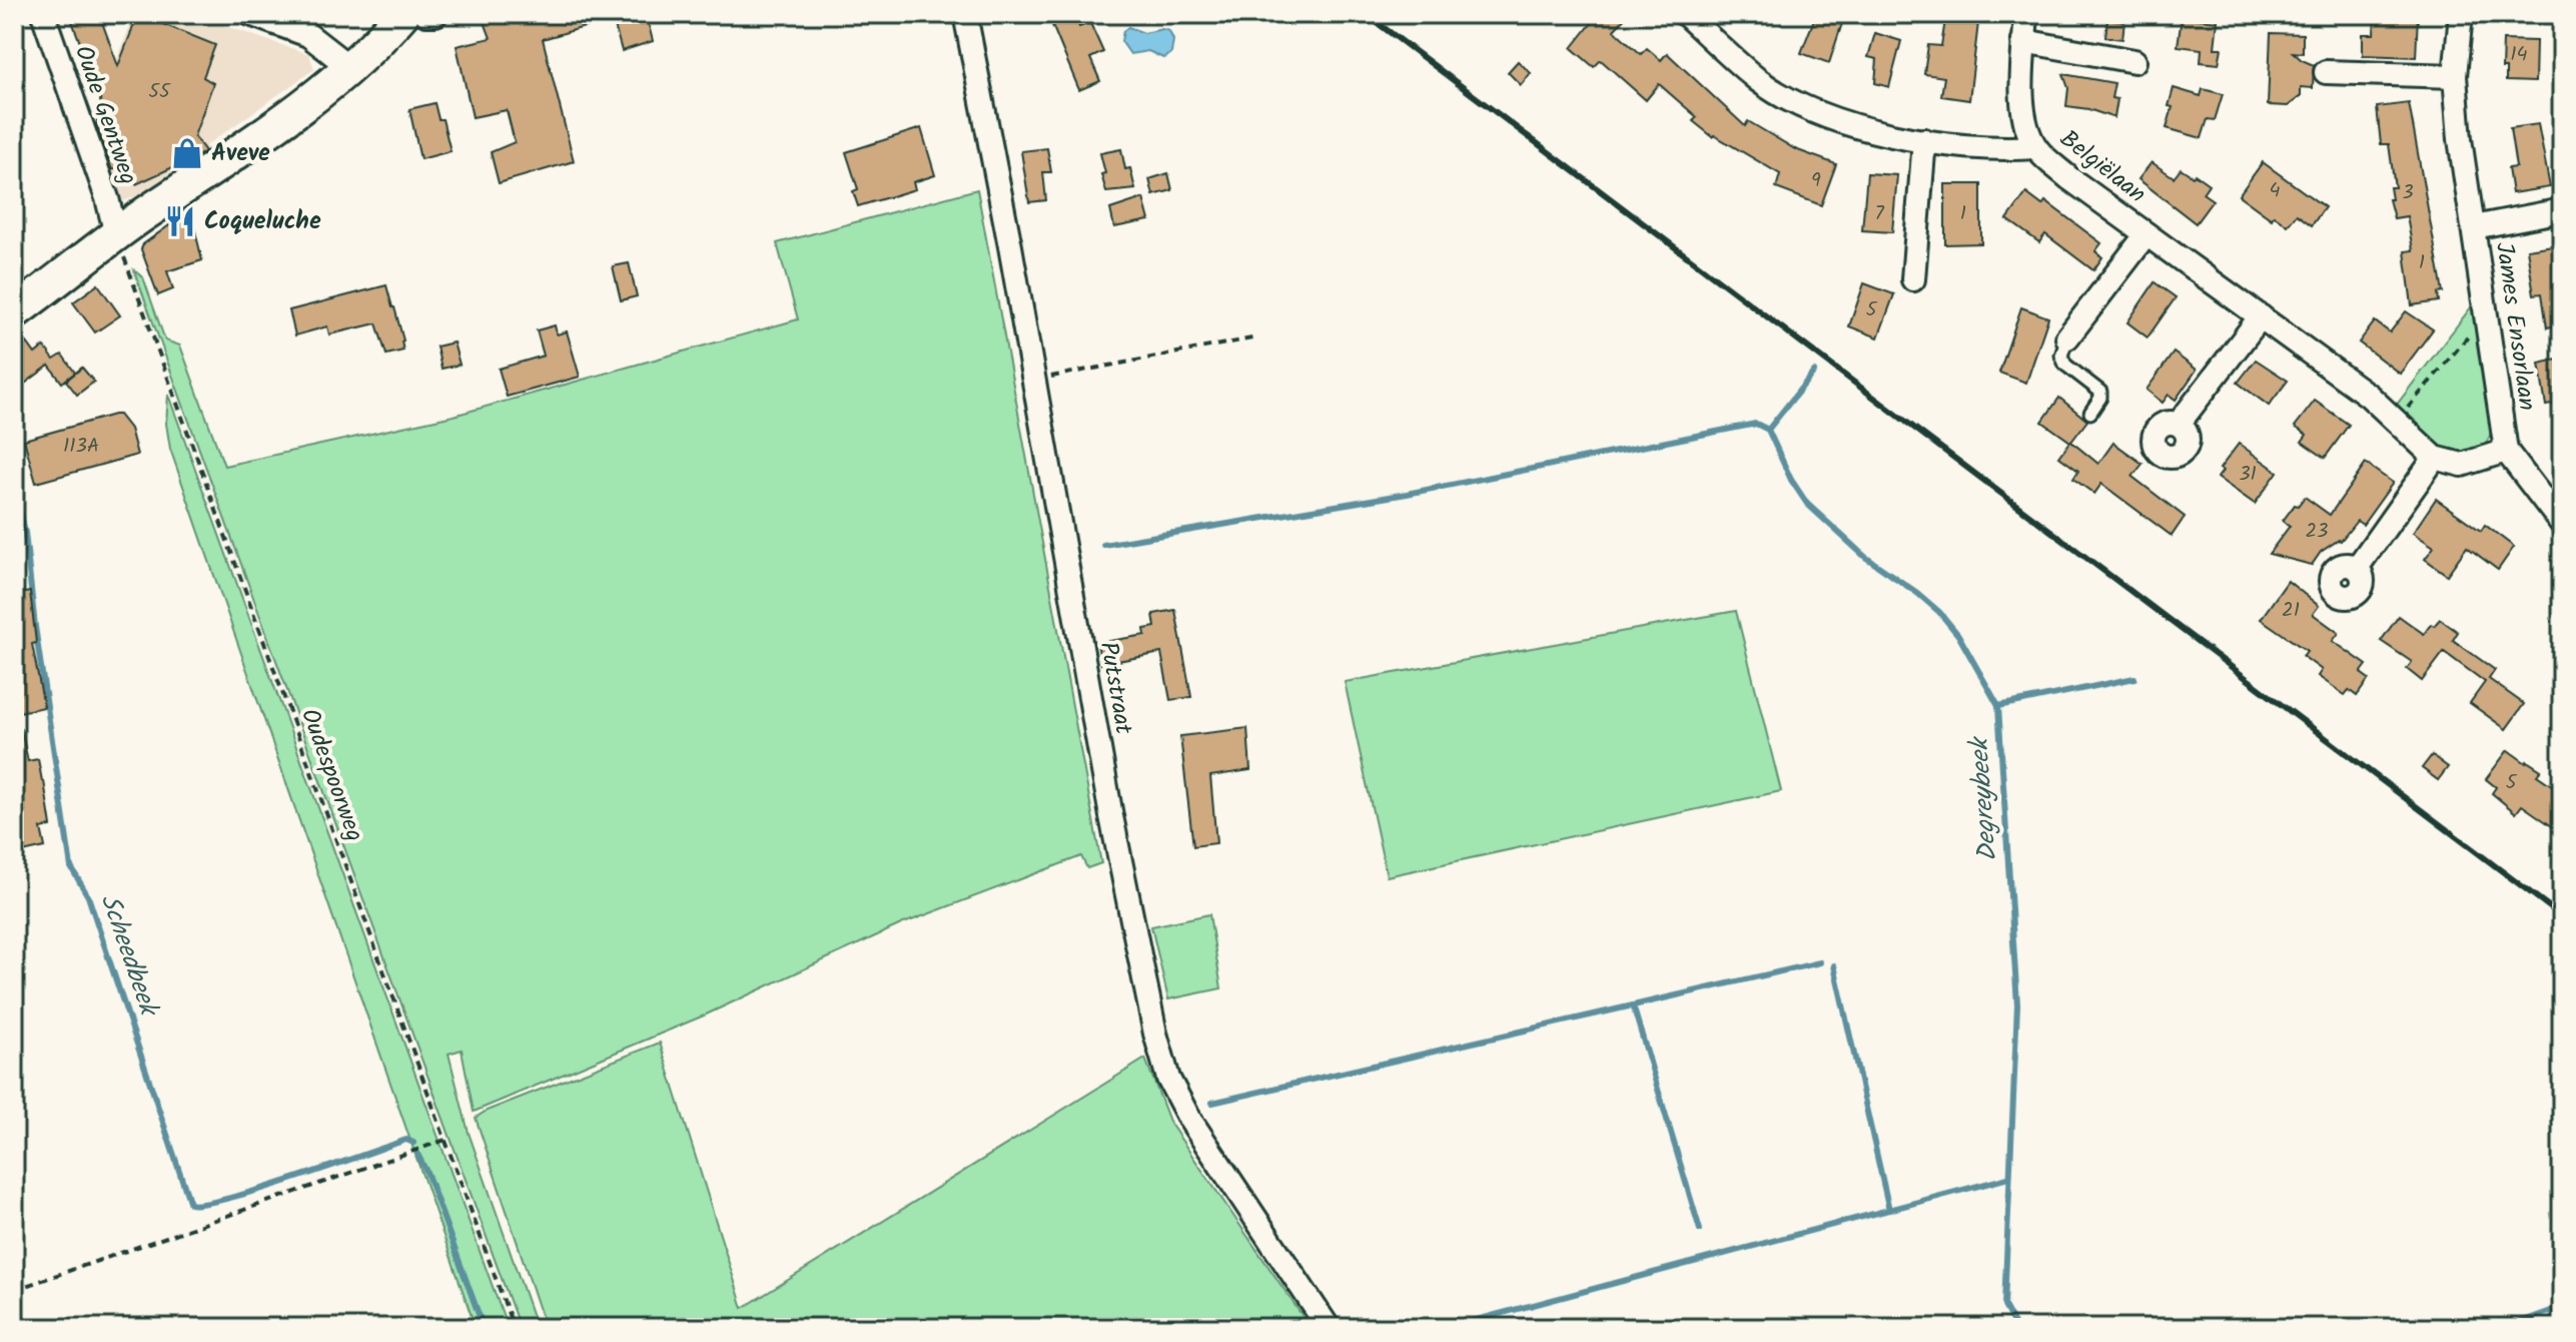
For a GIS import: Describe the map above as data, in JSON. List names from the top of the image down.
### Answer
{
  "streets": {
    "street": [
      "Oude Gentweg",
      "Belgiëlaan",
      "James Ensorlaan",
      "Putstraat"
    ],
    "path": ["Oudespoorweg"]
  },
  "crossings": [
    ["Oude Gentweg", "Oudespoorweg"]
  ],
  "water": ["Degreybeek", "Scheedbeek"],
  "places": {
    "shop": ["Aveve"],
    "restaurant": ["Coqueluche"]
  },
  "house_numbers": [
    "14",
    "55",
    "9",
    "4",
    "3",
    "7",
    "1",
    "1",
    "5",
    "113A",
    "31",
    "23",
    "21",
    "5"
  ]
}
